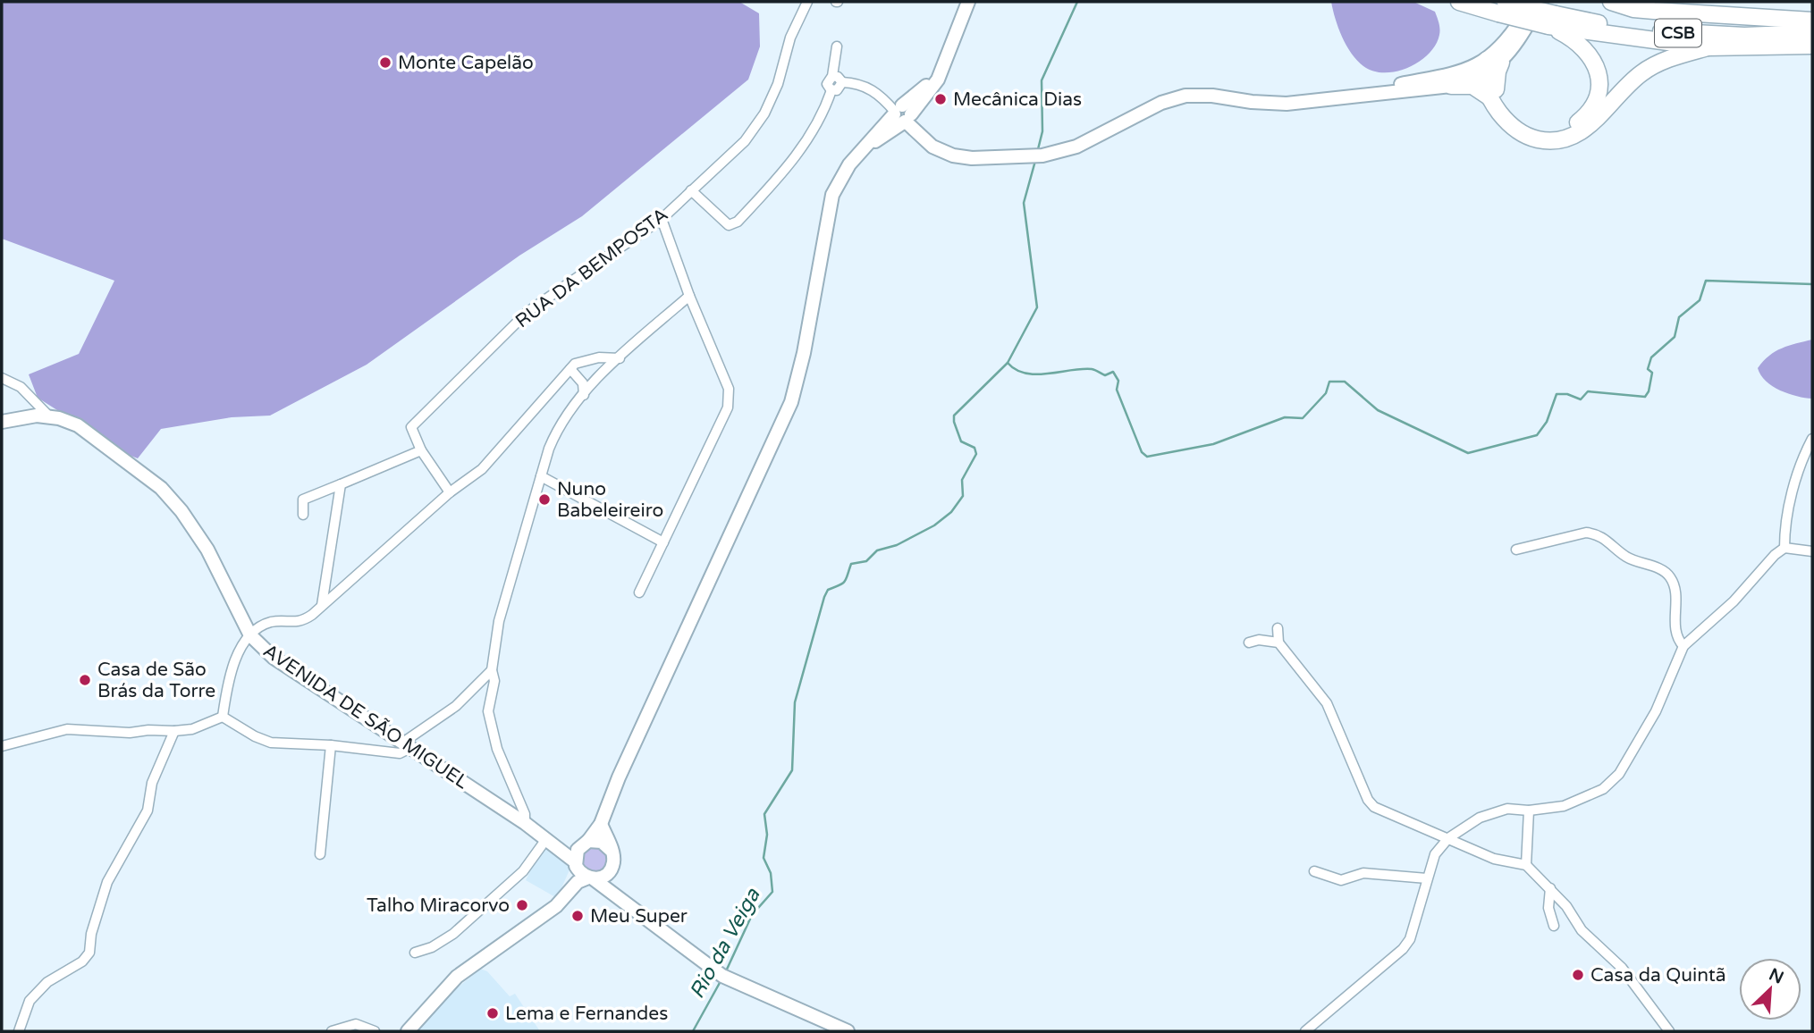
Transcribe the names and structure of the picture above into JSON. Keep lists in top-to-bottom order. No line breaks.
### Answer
{"streets":{"highway":["CSB"],"main road":["AVENIDA DE SÃO MIGUEL"],"street":["RUA DA BEMPOSTA"]},"water":["Rio da Veiga"],"places":["Monte Capelão","Mecânica Dias","Nuno Babeleireiro","Casa de São Brás da Torre","Talho Miracorvo","Meu Super","Casa da Quintã","Lema e Fernandes"],"north":"top right"}
